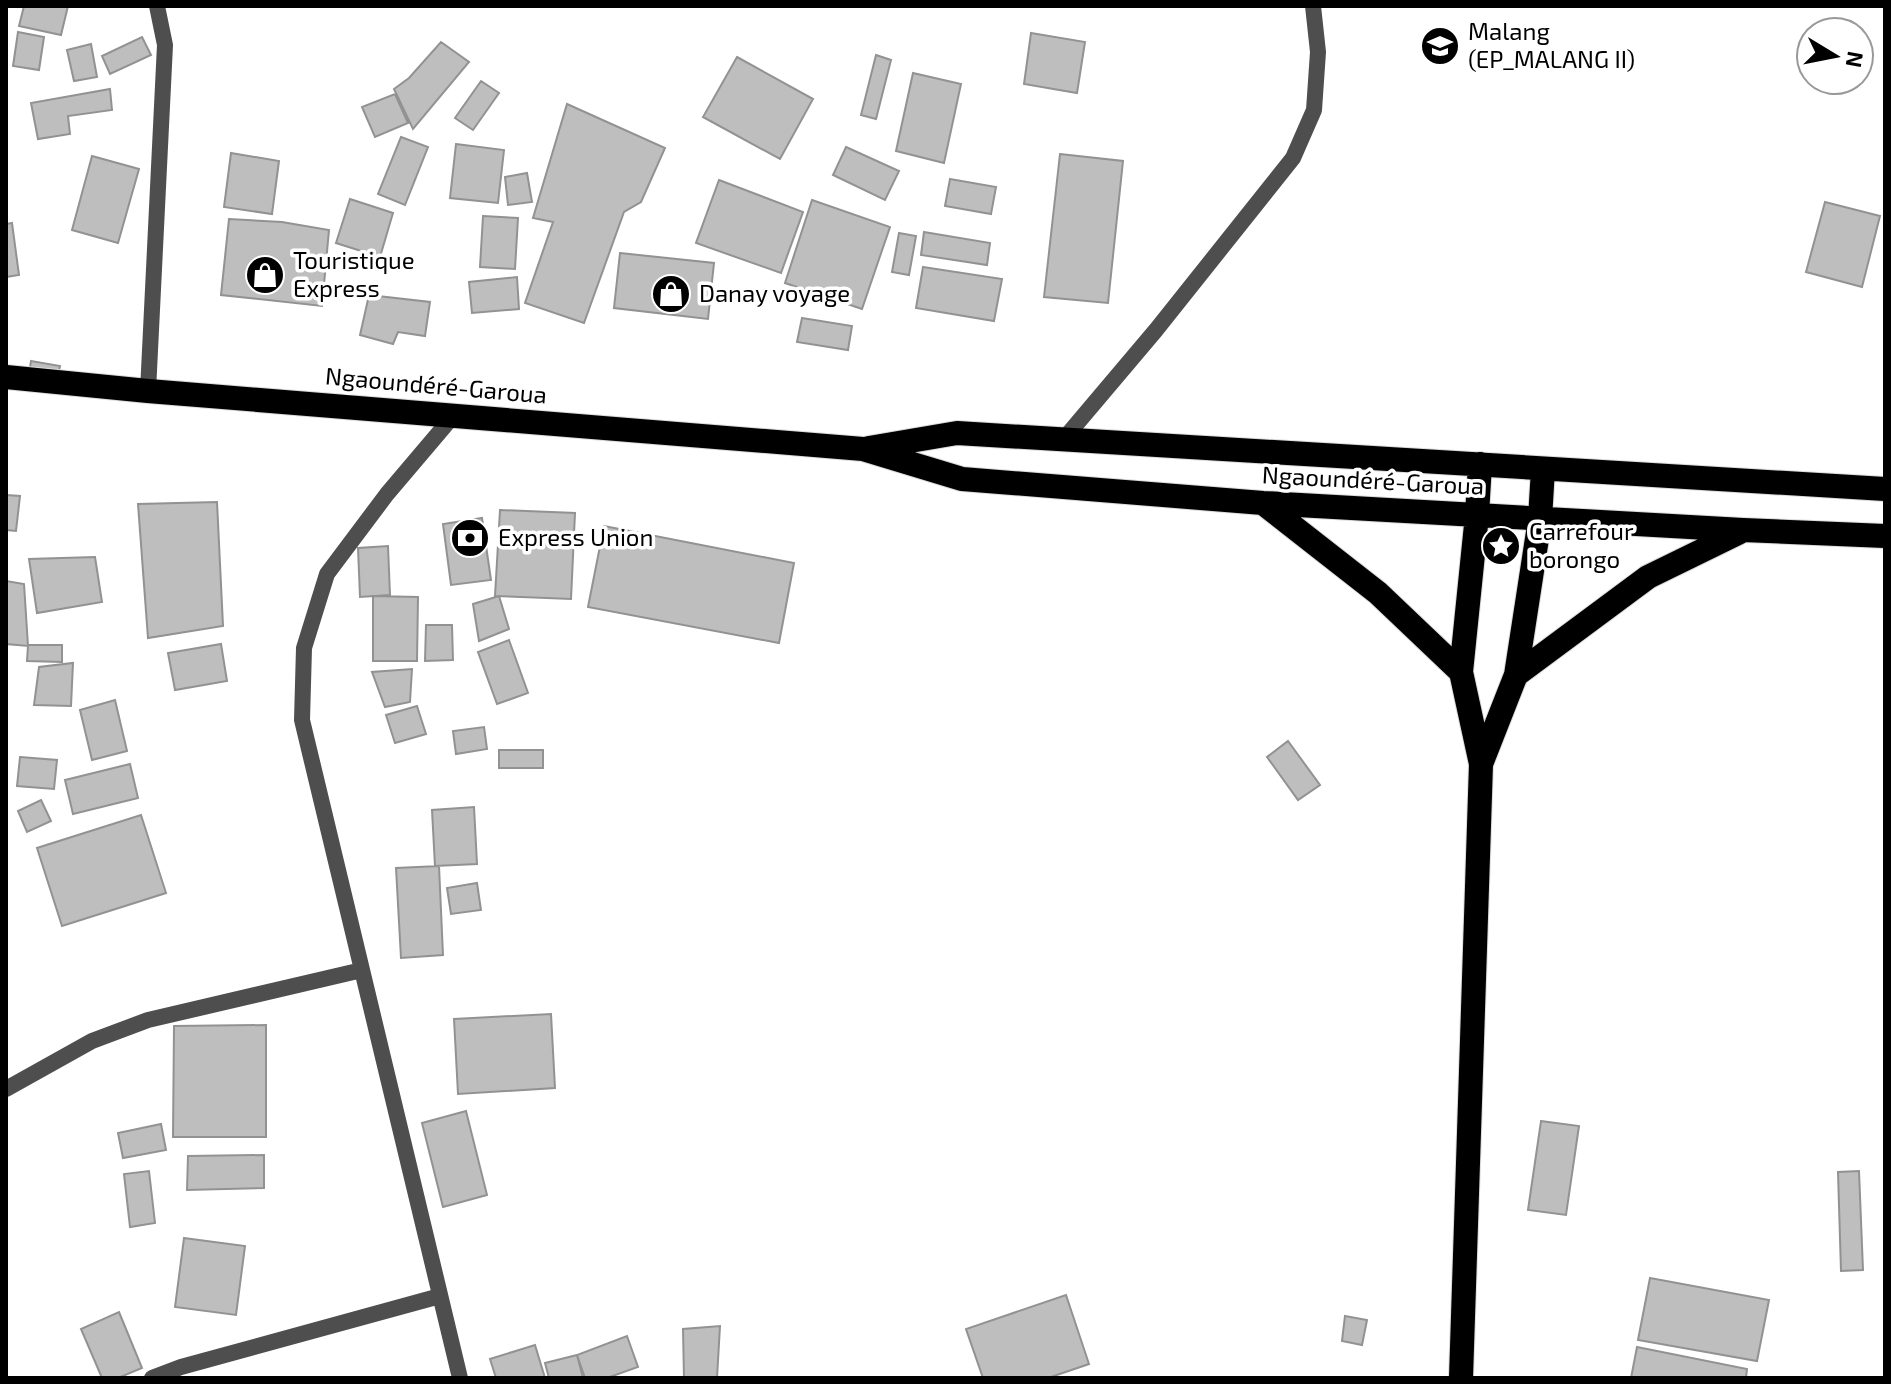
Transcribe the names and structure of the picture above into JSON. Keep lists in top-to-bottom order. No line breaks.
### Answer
{"streets":{"highway":["Ngaoundéré-Garoua"]},"places":{"school or university":["Malang (EP_MALANG II)"],"shop":["Touristique Express","Danay voyage"],"bank":["Express Union"],"place":["Carrefour borongo"]},"north":"right"}
